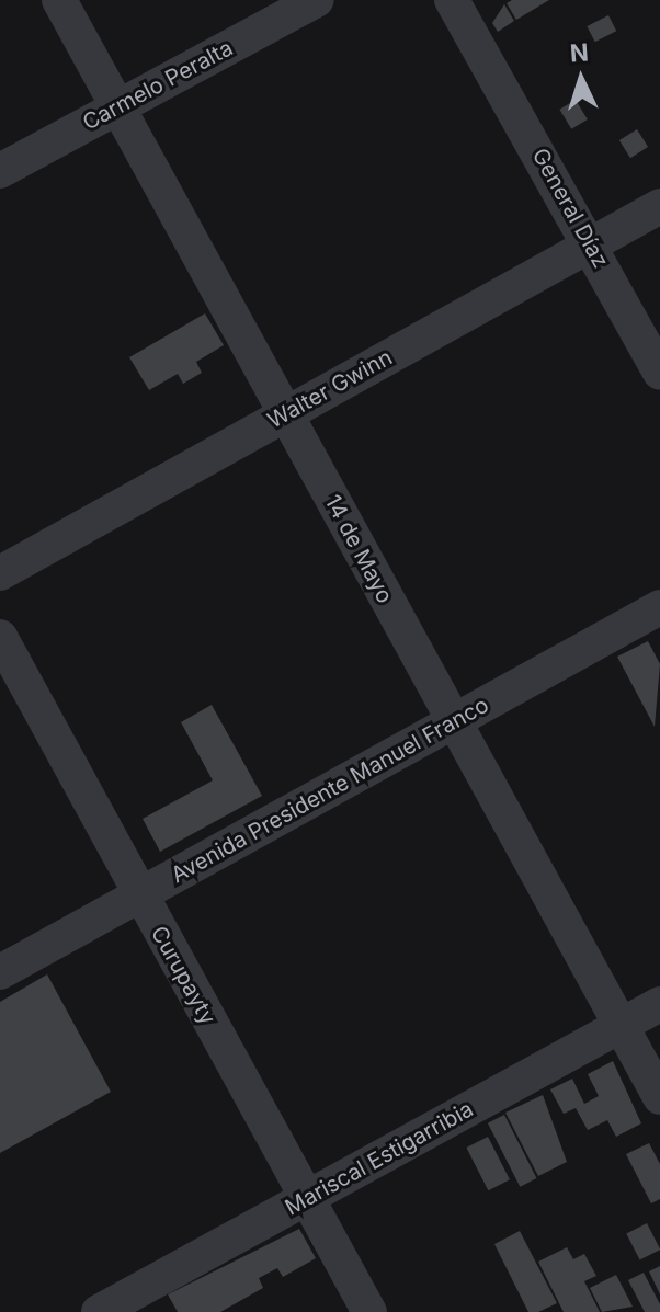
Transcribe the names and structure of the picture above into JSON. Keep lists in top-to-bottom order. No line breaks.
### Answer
{"streets":{"street":["Carmelo Peralta","General Díaz","Walter Gwinn","14 de Mayo","Avenida Presidente Manuel Franco","Curupayty","Mariscal Estigarribia"]},"crossings":[["Carmelo Peralta","14 de Mayo"],["General Díaz","Walter Gwinn"],["Walter Gwinn","14 de Mayo"],["14 de Mayo","Avenida Presidente Manuel Franco"],["14 de Mayo","Mariscal Estigarribia"],["Avenida Presidente Manuel Franco","Curupayty"],["Curupayty","Mariscal Estigarribia"]],"north":"top"}
